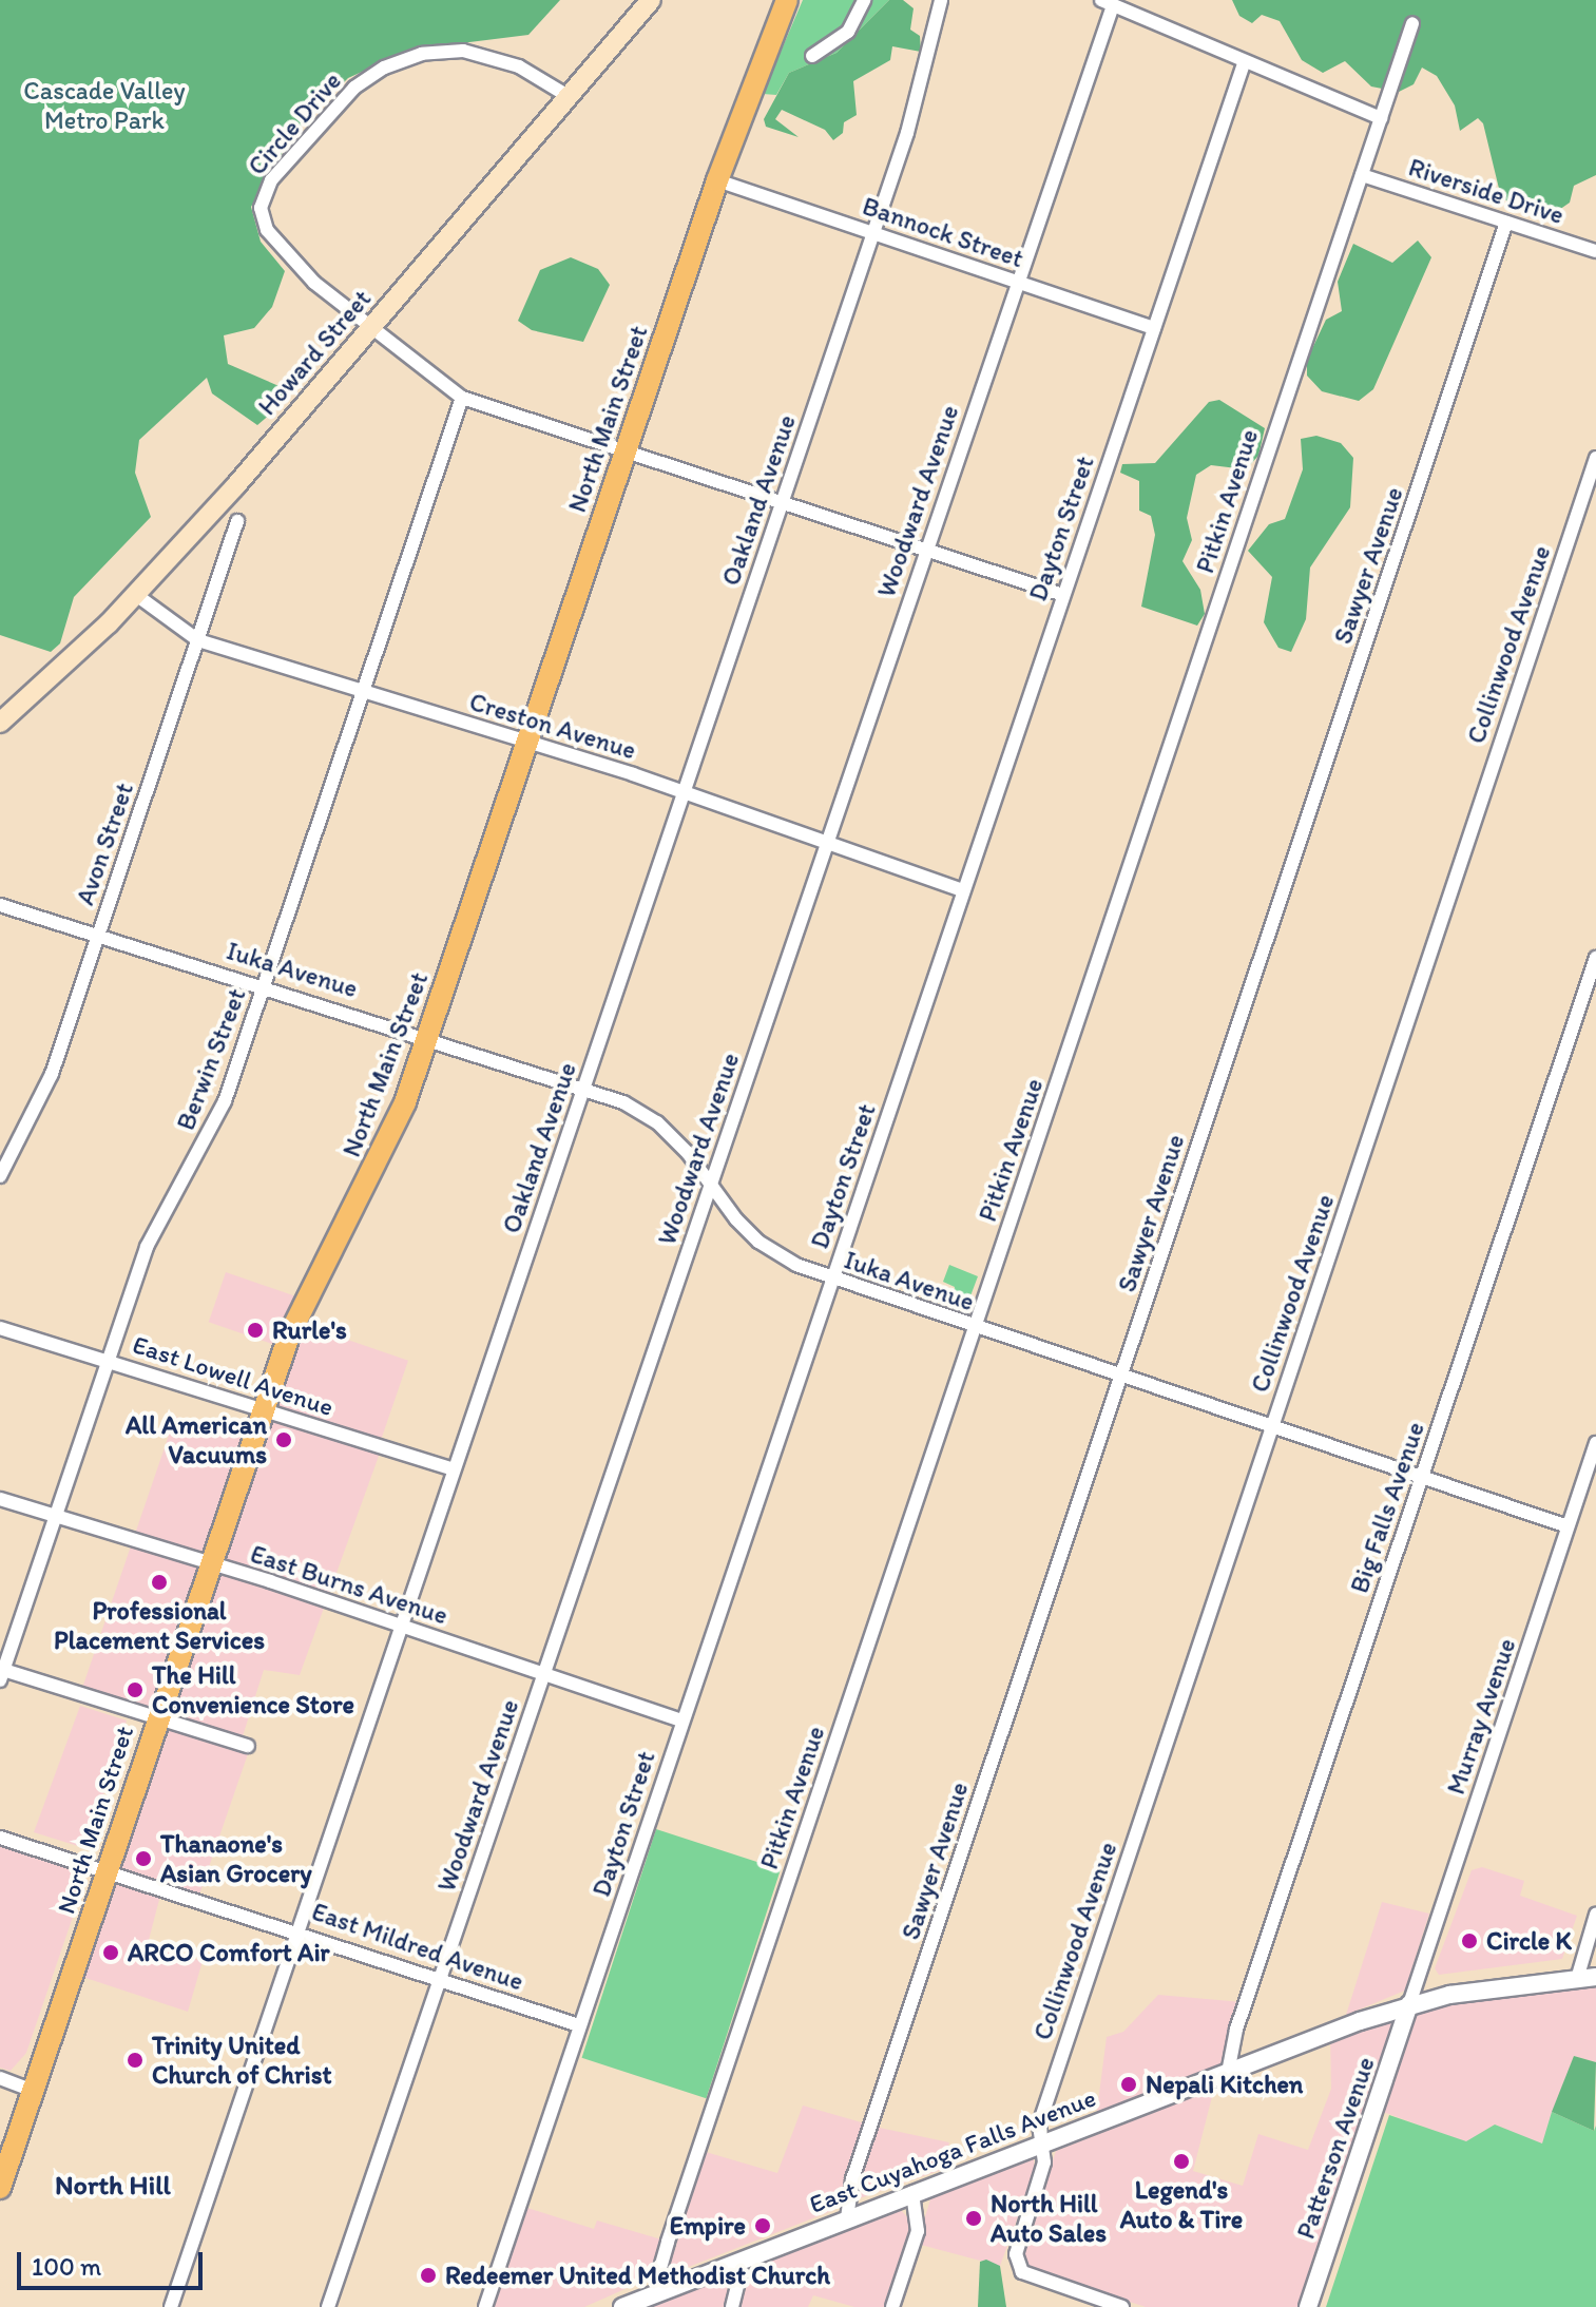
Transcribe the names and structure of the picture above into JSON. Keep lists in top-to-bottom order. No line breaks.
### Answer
{"streets":{"main road":["Howard Street","North Main Street"],"street":["Circle Drive","Riverside Drive","Bannock Street","Oakland Avenue","Woodward Avenue","Pitkin Avenue","Dayton Street","Sawyer Avenue","Collinwood Avenue","Creston Avenue","Avon Street","Iuka Avenue","Berwin Street","East Lowell Avenue","Big Falls Avenue","East Burns Avenue","Murray Avenue","East Mildred Avenue","Patterson Avenue","East Cuyahoga Falls Avenue"]},"crossings":[["Circle Drive","Howard Street"],["Circle Drive","North Main Street"],["Circle Drive","Oakland Avenue"],["Circle Drive","Woodward Avenue"],["Circle Drive","Dayton Street"],["Circle Drive","Berwin Street"],["Riverside Drive","Pitkin Avenue"],["Riverside Drive","Sawyer Avenue"],["Bannock Street","North Main Street"],["Bannock Street","Oakland Avenue"],["Bannock Street","Woodward Avenue"],["Bannock Street","Dayton Street"],["Howard Street","Creston Avenue"],["North Main Street","Creston Avenue"],["North Main Street","Iuka Avenue"],["North Main Street","East Lowell Avenue"],["North Main Street","East Burns Avenue"],["North Main Street","East Mildred Avenue"],["Oakland Avenue","Creston Avenue"],["Oakland Avenue","Iuka Avenue"],["Oakland Avenue","East Lowell Avenue"],["Oakland Avenue","East Burns Avenue"],["Oakland Avenue","East Mildred Avenue"],["Woodward Avenue","Creston Avenue"],["Woodward Avenue","Iuka Avenue"],["Woodward Avenue","East Burns Avenue"],["Woodward Avenue","East Mildred Avenue"],["Pitkin Avenue","Iuka Avenue"],["Pitkin Avenue","East Cuyahoga Falls Avenue"],["Dayton Street","Creston Avenue"],["Dayton Street","Iuka Avenue"],["Dayton Street","East Burns Avenue"],["Dayton Street","East Mildred Avenue"],["Sawyer Avenue","Iuka Avenue"],["Sawyer Avenue","East Cuyahoga Falls Avenue"],["Collinwood Avenue","Iuka Avenue"],["Collinwood Avenue","East Cuyahoga Falls Avenue"],["Creston Avenue","Avon Street"],["Creston Avenue","Berwin Street"],["Avon Street","Iuka Avenue"],["Iuka Avenue","Berwin Street"],["Iuka Avenue","Big Falls Avenue"],["Iuka Avenue","Murray Avenue"],["Berwin Street","East Lowell Avenue"],["Berwin Street","East Burns Avenue"],["Big Falls Avenue","East Cuyahoga Falls Avenue"],["Murray Avenue","Patterson Avenue"],["Murray Avenue","East Cuyahoga Falls Avenue"],["Patterson Avenue","East Cuyahoga Falls Avenue"]],"districts":["North Hill"],"parks":["Cascade Valley Metro Park"],"places":["Rurle's","All American Vacuums","Professional Placement Services","The Hill Convenience Store","Thanaone's Asian Grocery","Circle K","ARCO Comfort Air","Trinity United Church of Christ","Nepali Kitchen","Legend's Auto & Tire","North Hill Auto Sales","Empire","Redeemer United Methodist Church"],"scale_bar":"100 m"}
